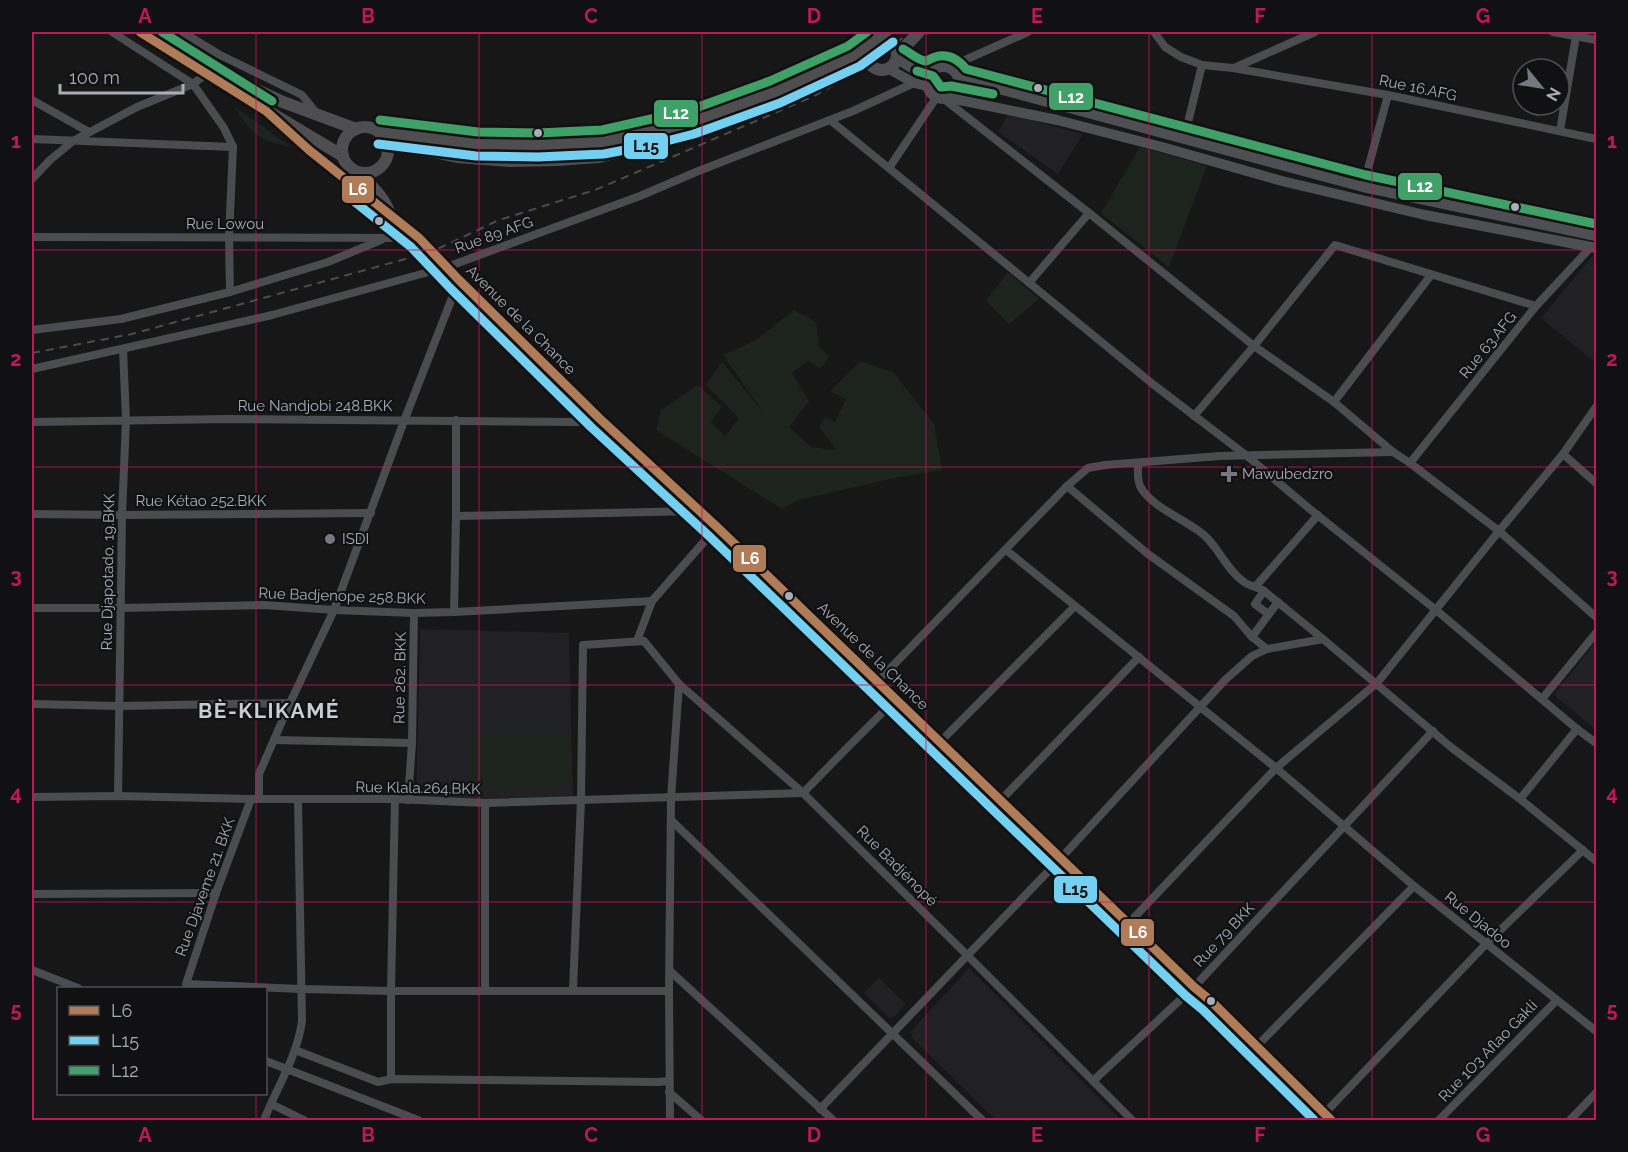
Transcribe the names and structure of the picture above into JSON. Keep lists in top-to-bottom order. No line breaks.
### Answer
{"streets":{"main road":["Avenue de la Chance"],"street":["Rue 16.AFG","Rue Lowou","Rue 89 AFG","Rue 63.AFG","Rue Nandjobi 248.BKK","Rue Kétao 252.BKK","Rue Djapotado. 19.BKK","Rue Badjenope 258.BKK","Rue 262. BKK","Rue Klala.264.BKK","Rue Badjénopé","Rue Djaveme 21. BKK","Rue Djadoo","Rue 79 BKK","Rue 1O3 Aflao Gakli"]},"crossings":[["Rue Lowou","Avenue de la Chance"],["Rue 89 AFG","Avenue de la Chance"],["Rue 89 AFG","Rue Djapotado. 19.BKK"],["Avenue de la Chance","Rue Nandjobi 248.BKK"],["Avenue de la Chance","Rue Djaveme 21. BKK"],["Avenue de la Chance","Rue 79 BKK"],["Rue Nandjobi 248.BKK","Rue Djapotado. 19.BKK"],["Rue Nandjobi 248.BKK","Rue Djaveme 21. BKK"],["Rue Kétao 252.BKK","Rue Djapotado. 19.BKK"],["Rue Kétao 252.BKK","Rue Djaveme 21. BKK"],["Rue Djapotado. 19.BKK","Rue Badjenope 258.BKK"],["Rue Djapotado. 19.BKK","Rue Klala.264.BKK"],["Rue Badjenope 258.BKK","Rue 262. BKK"],["Rue Badjenope 258.BKK","Rue Djaveme 21. BKK"],["Rue 262. BKK","Rue Klala.264.BKK"],["Rue 262. BKK","Rue Djaveme 21. BKK"],["Rue Klala.264.BKK","Rue Badjénopé"],["Rue Klala.264.BKK","Rue Djaveme 21. BKK"],["Rue Badjénopé","Rue 79 BKK"],["Rue Djadoo","Rue 79 BKK"],["Rue Djadoo","Rue 1O3 Aflao Gakli"]],"districts":["BÈ-KLIKAMÉ"],"places":{"health":["Mawubedzro"],"other":["ISDI"]},"lines":["transit line L6","transit line L12","transit line L15"],"legend":["L6","L15","L12"],"scale_bar":"100 m","north":"bottom right","grid":{"columns":["A","B","C","D","E","F","G"],"rows":["1","2","3","4","5"]}}
